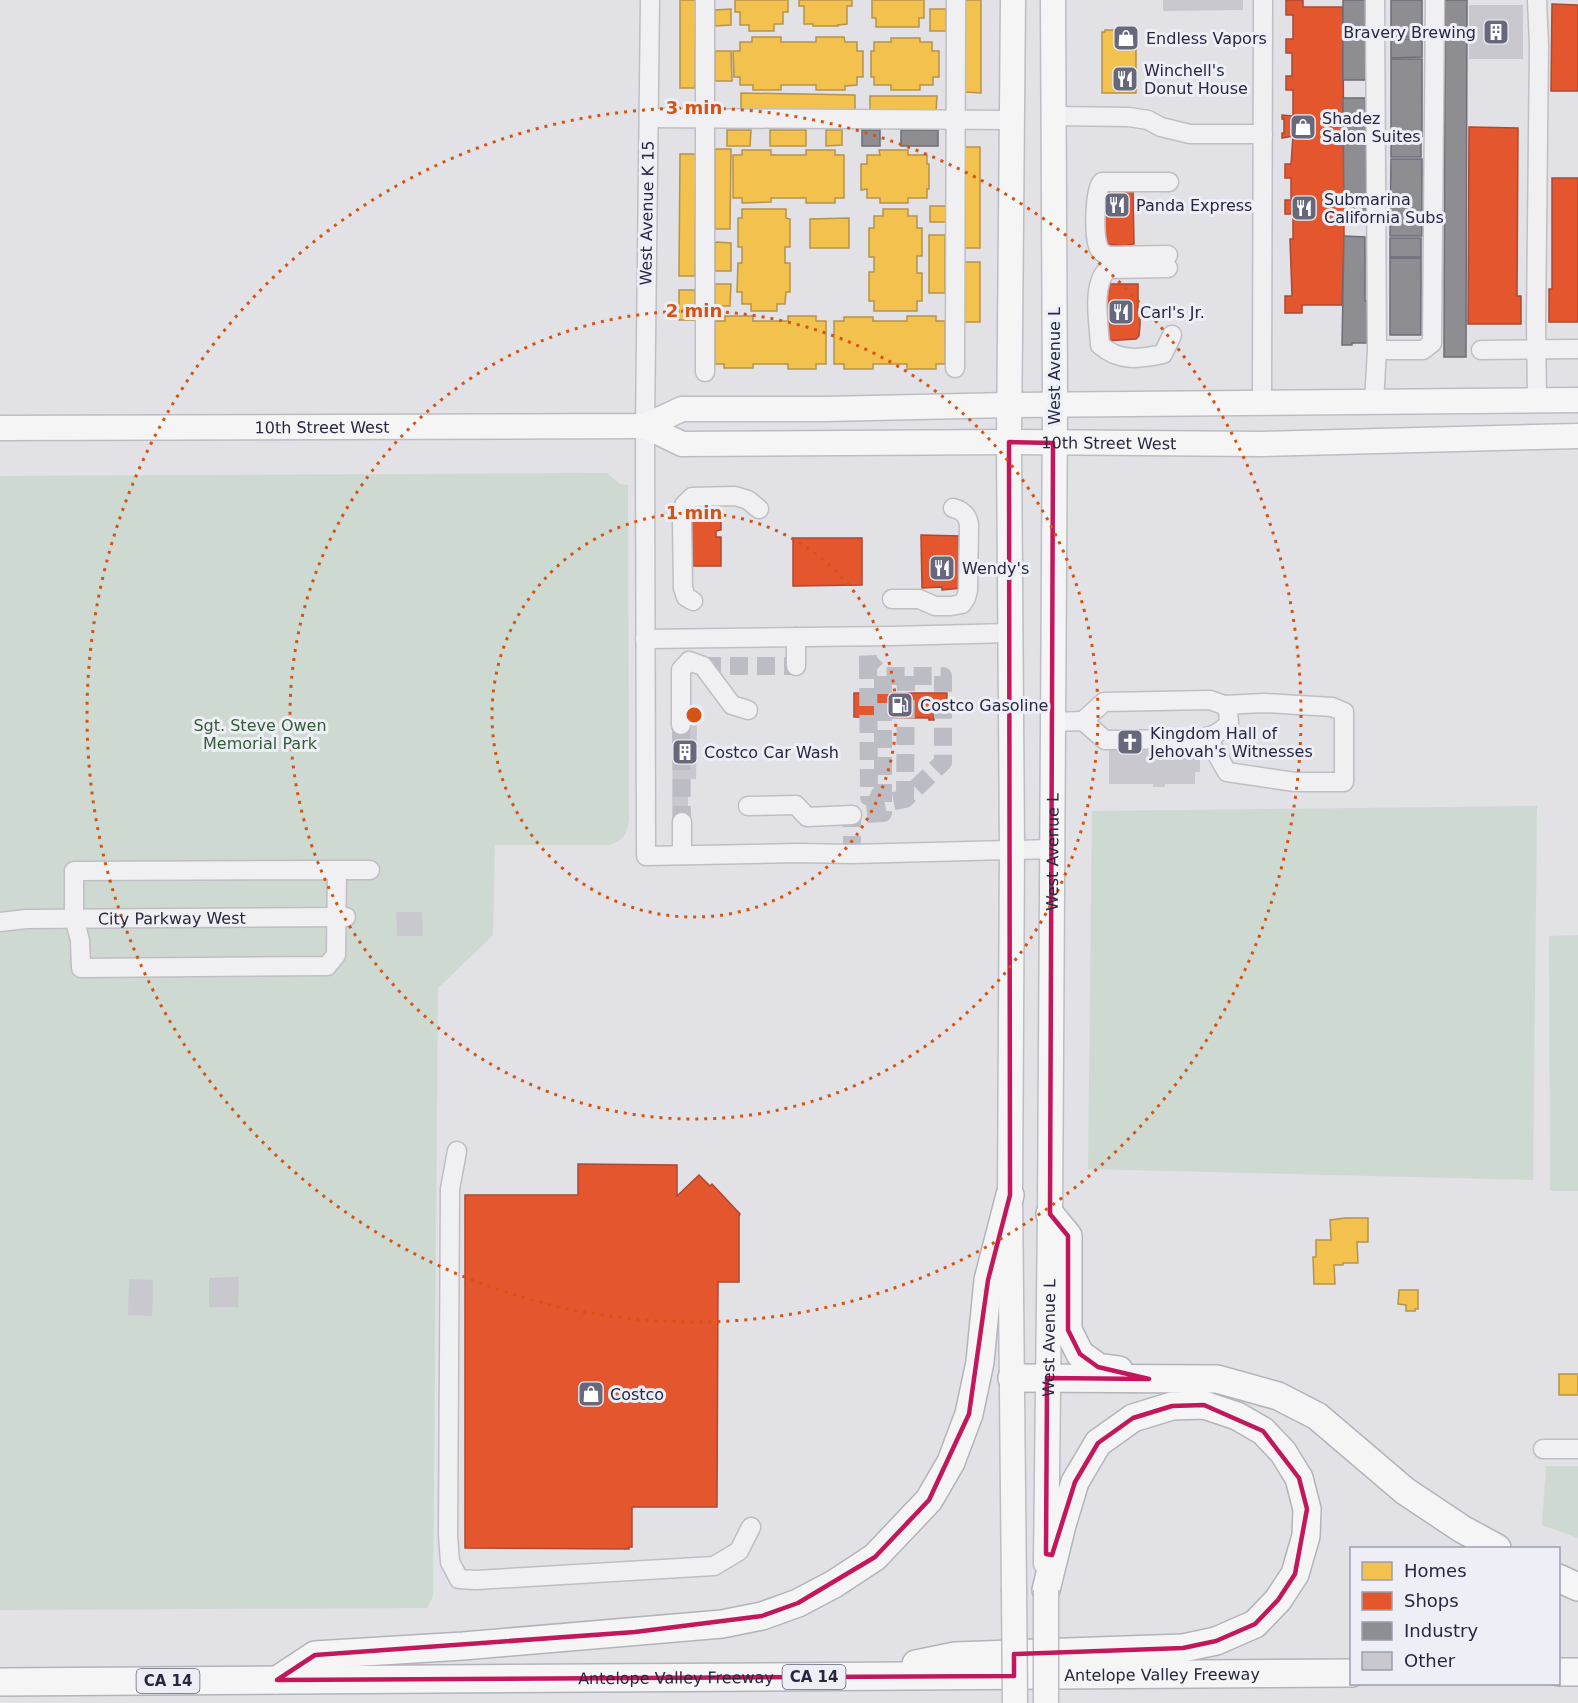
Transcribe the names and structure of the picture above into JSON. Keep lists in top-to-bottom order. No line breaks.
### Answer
{"streets":{"highway":["Antelope Valley Freeway","CA 14"],"main road":["West Avenue L","10th Street West"],"street":["West Avenue K 15","City Parkway West"]},"crossings":[["West Avenue K 15","10th Street West"],["West Avenue L","10th Street West"]],"parks":["Sgt. Steve Owen Memorial Park"],"places":{"building":["Bravery Brewing","Costco Car Wash"],"shop":["Endless Vapors","Shadez Salon Suites","Costco"],"restaurant":["Winchell's Donut House","Panda Express","Submarina California Subs","Carl's Jr.","Wendy's"],"fuel station":["Costco Gasoline"],"church":["Kingdom Hall of Jehovah's Witnesses"]},"legend":["Homes","Shops","Industry","Other"],"rings":["3 min","2 min","1 min"]}
